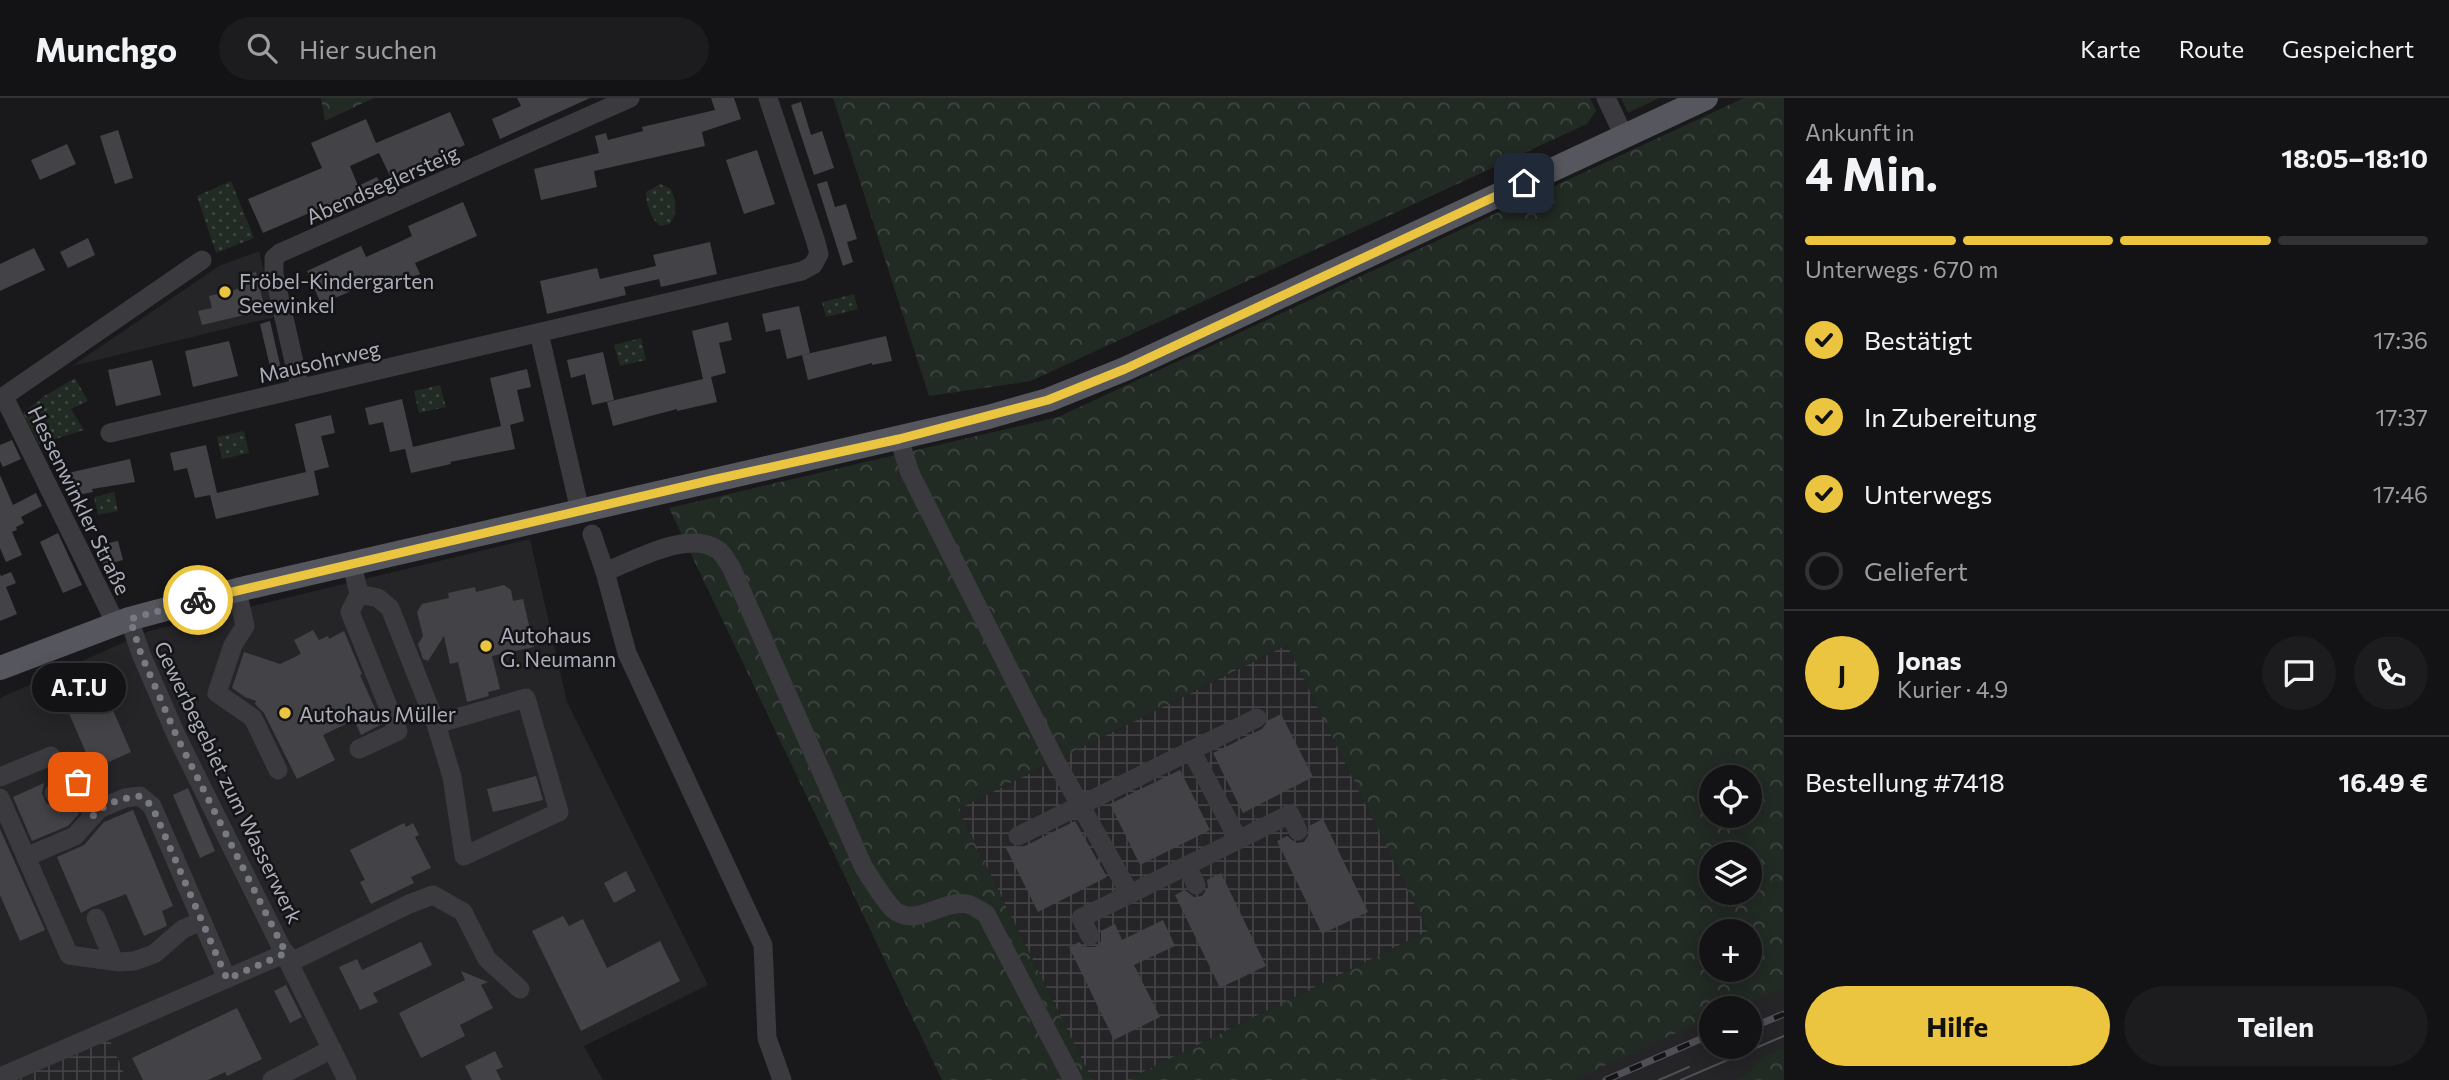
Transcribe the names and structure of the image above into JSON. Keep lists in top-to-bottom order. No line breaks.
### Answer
{"streets":{"street":["Abendseglersteig","Mausohrweg","Hessenwinkler Straße","Gewerbegebiet zum Wasserwerk"]},"crossings":[["Abendseglersteig","Mausohrweg"],["Hessenwinkler Straße","Gewerbegebiet zum Wasserwerk"]],"places":["Fröbel-Kindergarten Seewinkel","Autohaus G. Neumann","Autohaus Müller","A.T.U"],"page":{"header":"Munchgo","search":"Hier suchen","nav":["Karte","Route","Gespeichert"],"heading":["4 Min.","Ankunft in","18:05–18:10"],"panel":["Jonas","Kurier · 4.9","Bestellung #7418","16.49 €"],"bar":"Unterwegs · 670 m","list":[["Bestätigt","17:36"],["In Zubereitung","17:37"],["Unterwegs","17:46"],"Geliefert"],"round":"J","bubble":"A.T.U","map_buttons":["+","−"],"buttons":["Hilfe","Teilen"]}}
